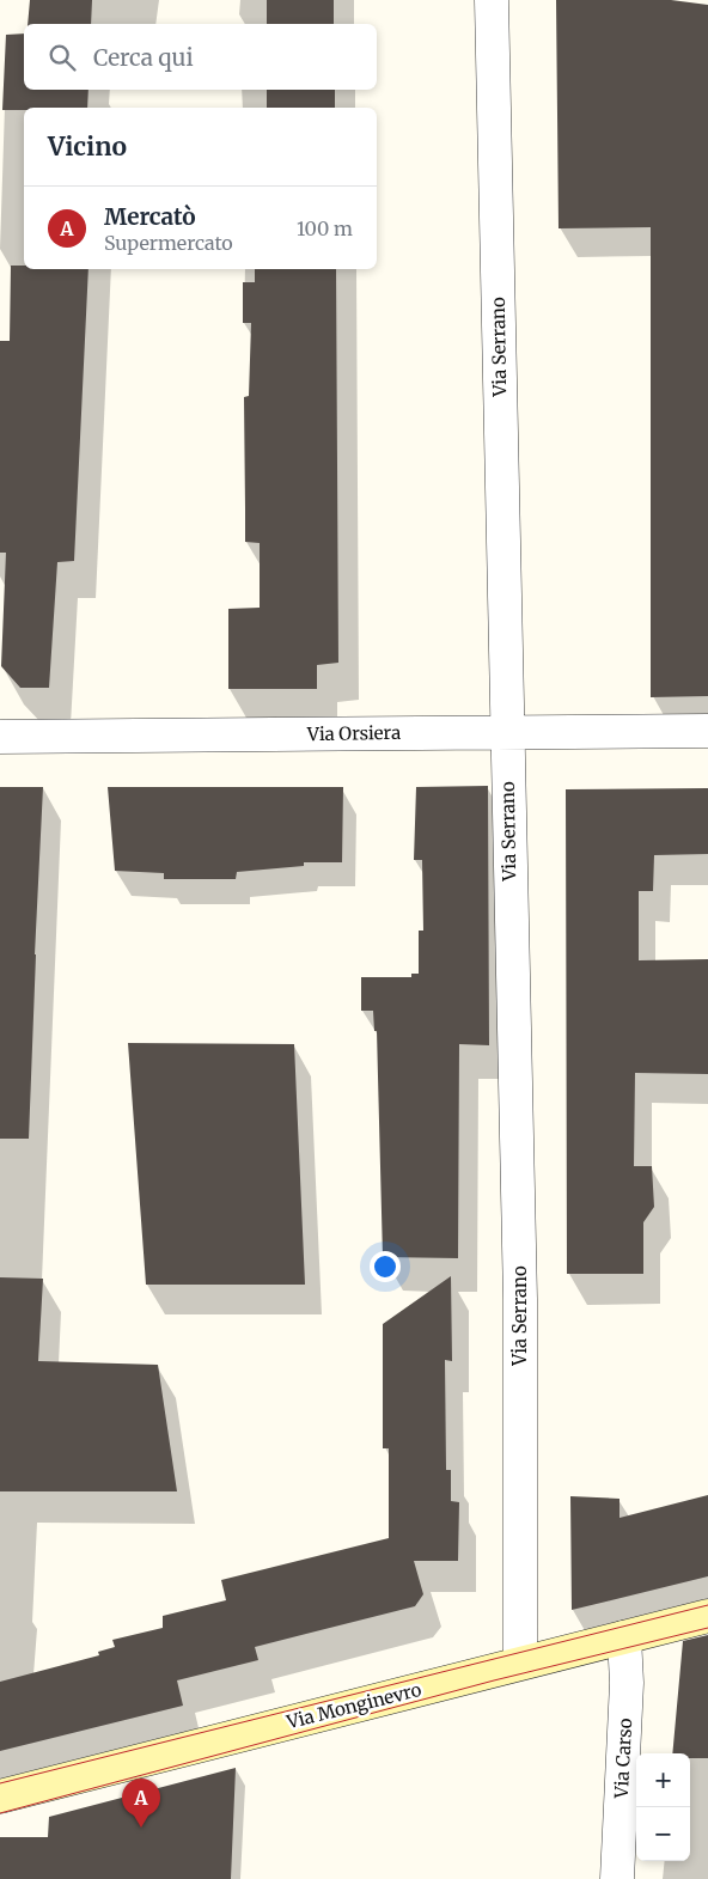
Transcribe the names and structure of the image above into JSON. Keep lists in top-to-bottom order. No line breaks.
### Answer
{"streets":{"street":["Via Serrano","Via Orsiera","Via Monginevro","Via Carso"]},"crossings":[["Via Serrano","Via Orsiera"],["Via Serrano","Via Monginevro"],["Via Monginevro","Via Carso"]],"page":{"search":"Cerca qui","heading":"Vicino","list":[{"mark":"A","name":"Mercatò","note":"Supermercato","value":"100 m"}],"map_buttons":["+","−"],"pins":"A"}}
